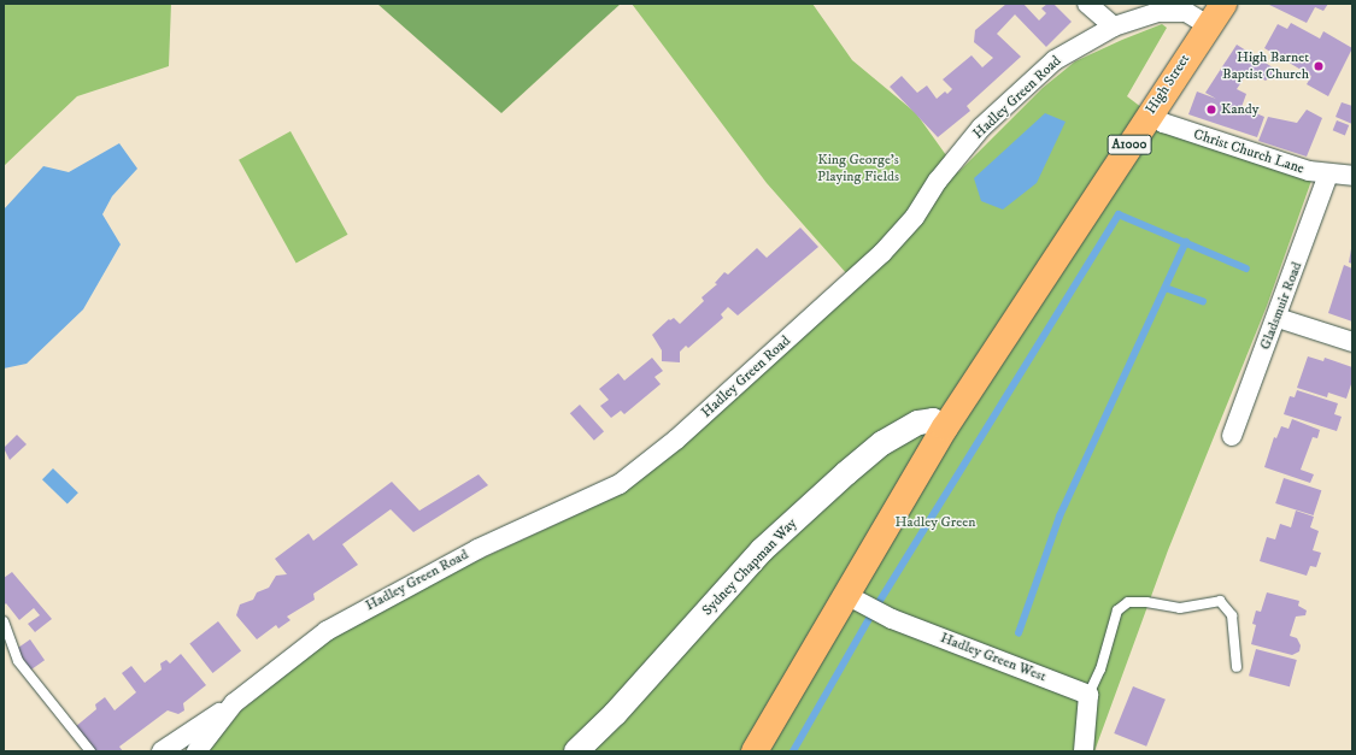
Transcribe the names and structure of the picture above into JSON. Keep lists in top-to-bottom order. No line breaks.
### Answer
{"streets":{"main road":["High Street","A1000"],"street":["Hadley Green Road","Christ Church Lane","Gladsmuir Road","Sydney Chapman Way","Hadley Green West"]},"crossings":[["High Street","Hadley Green Road"],["High Street","A1000"],["High Street","Christ Church Lane"],["High Street","Sydney Chapman Way"],["A1000","Sydney Chapman Way"],["A1000","Hadley Green West"],["Christ Church Lane","Gladsmuir Road"]],"parks":["King George's Playing Fields","Hadley Green"],"places":["High Barnet Baptist Church","Kandy"]}
